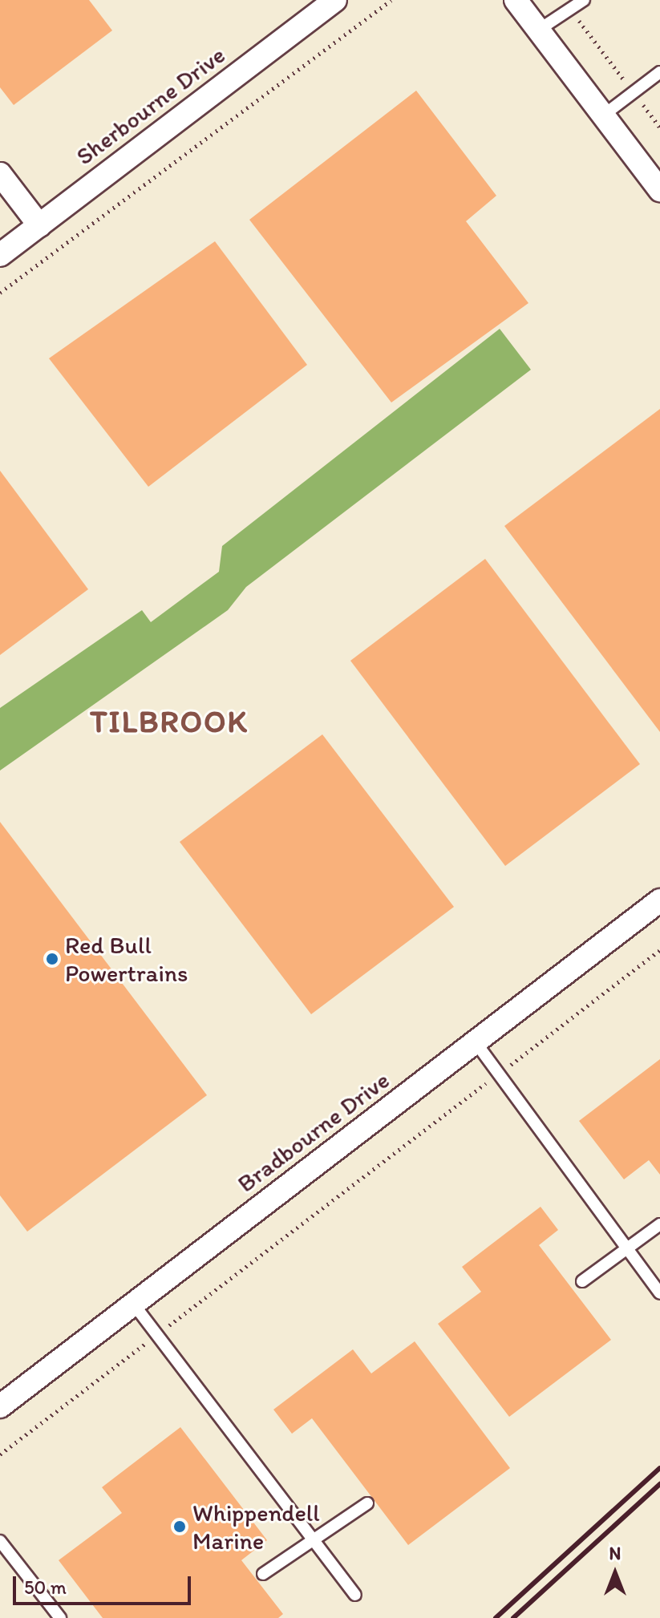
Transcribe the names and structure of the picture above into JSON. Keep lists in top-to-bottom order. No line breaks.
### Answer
{"streets":{"street":["Sherbourne Drive","Bradbourne Drive"]},"districts":["TILBROOK"],"places":["Red Bull Powertrains","Whippendell Marine"],"scale_bar":"50 m","north":"top"}
